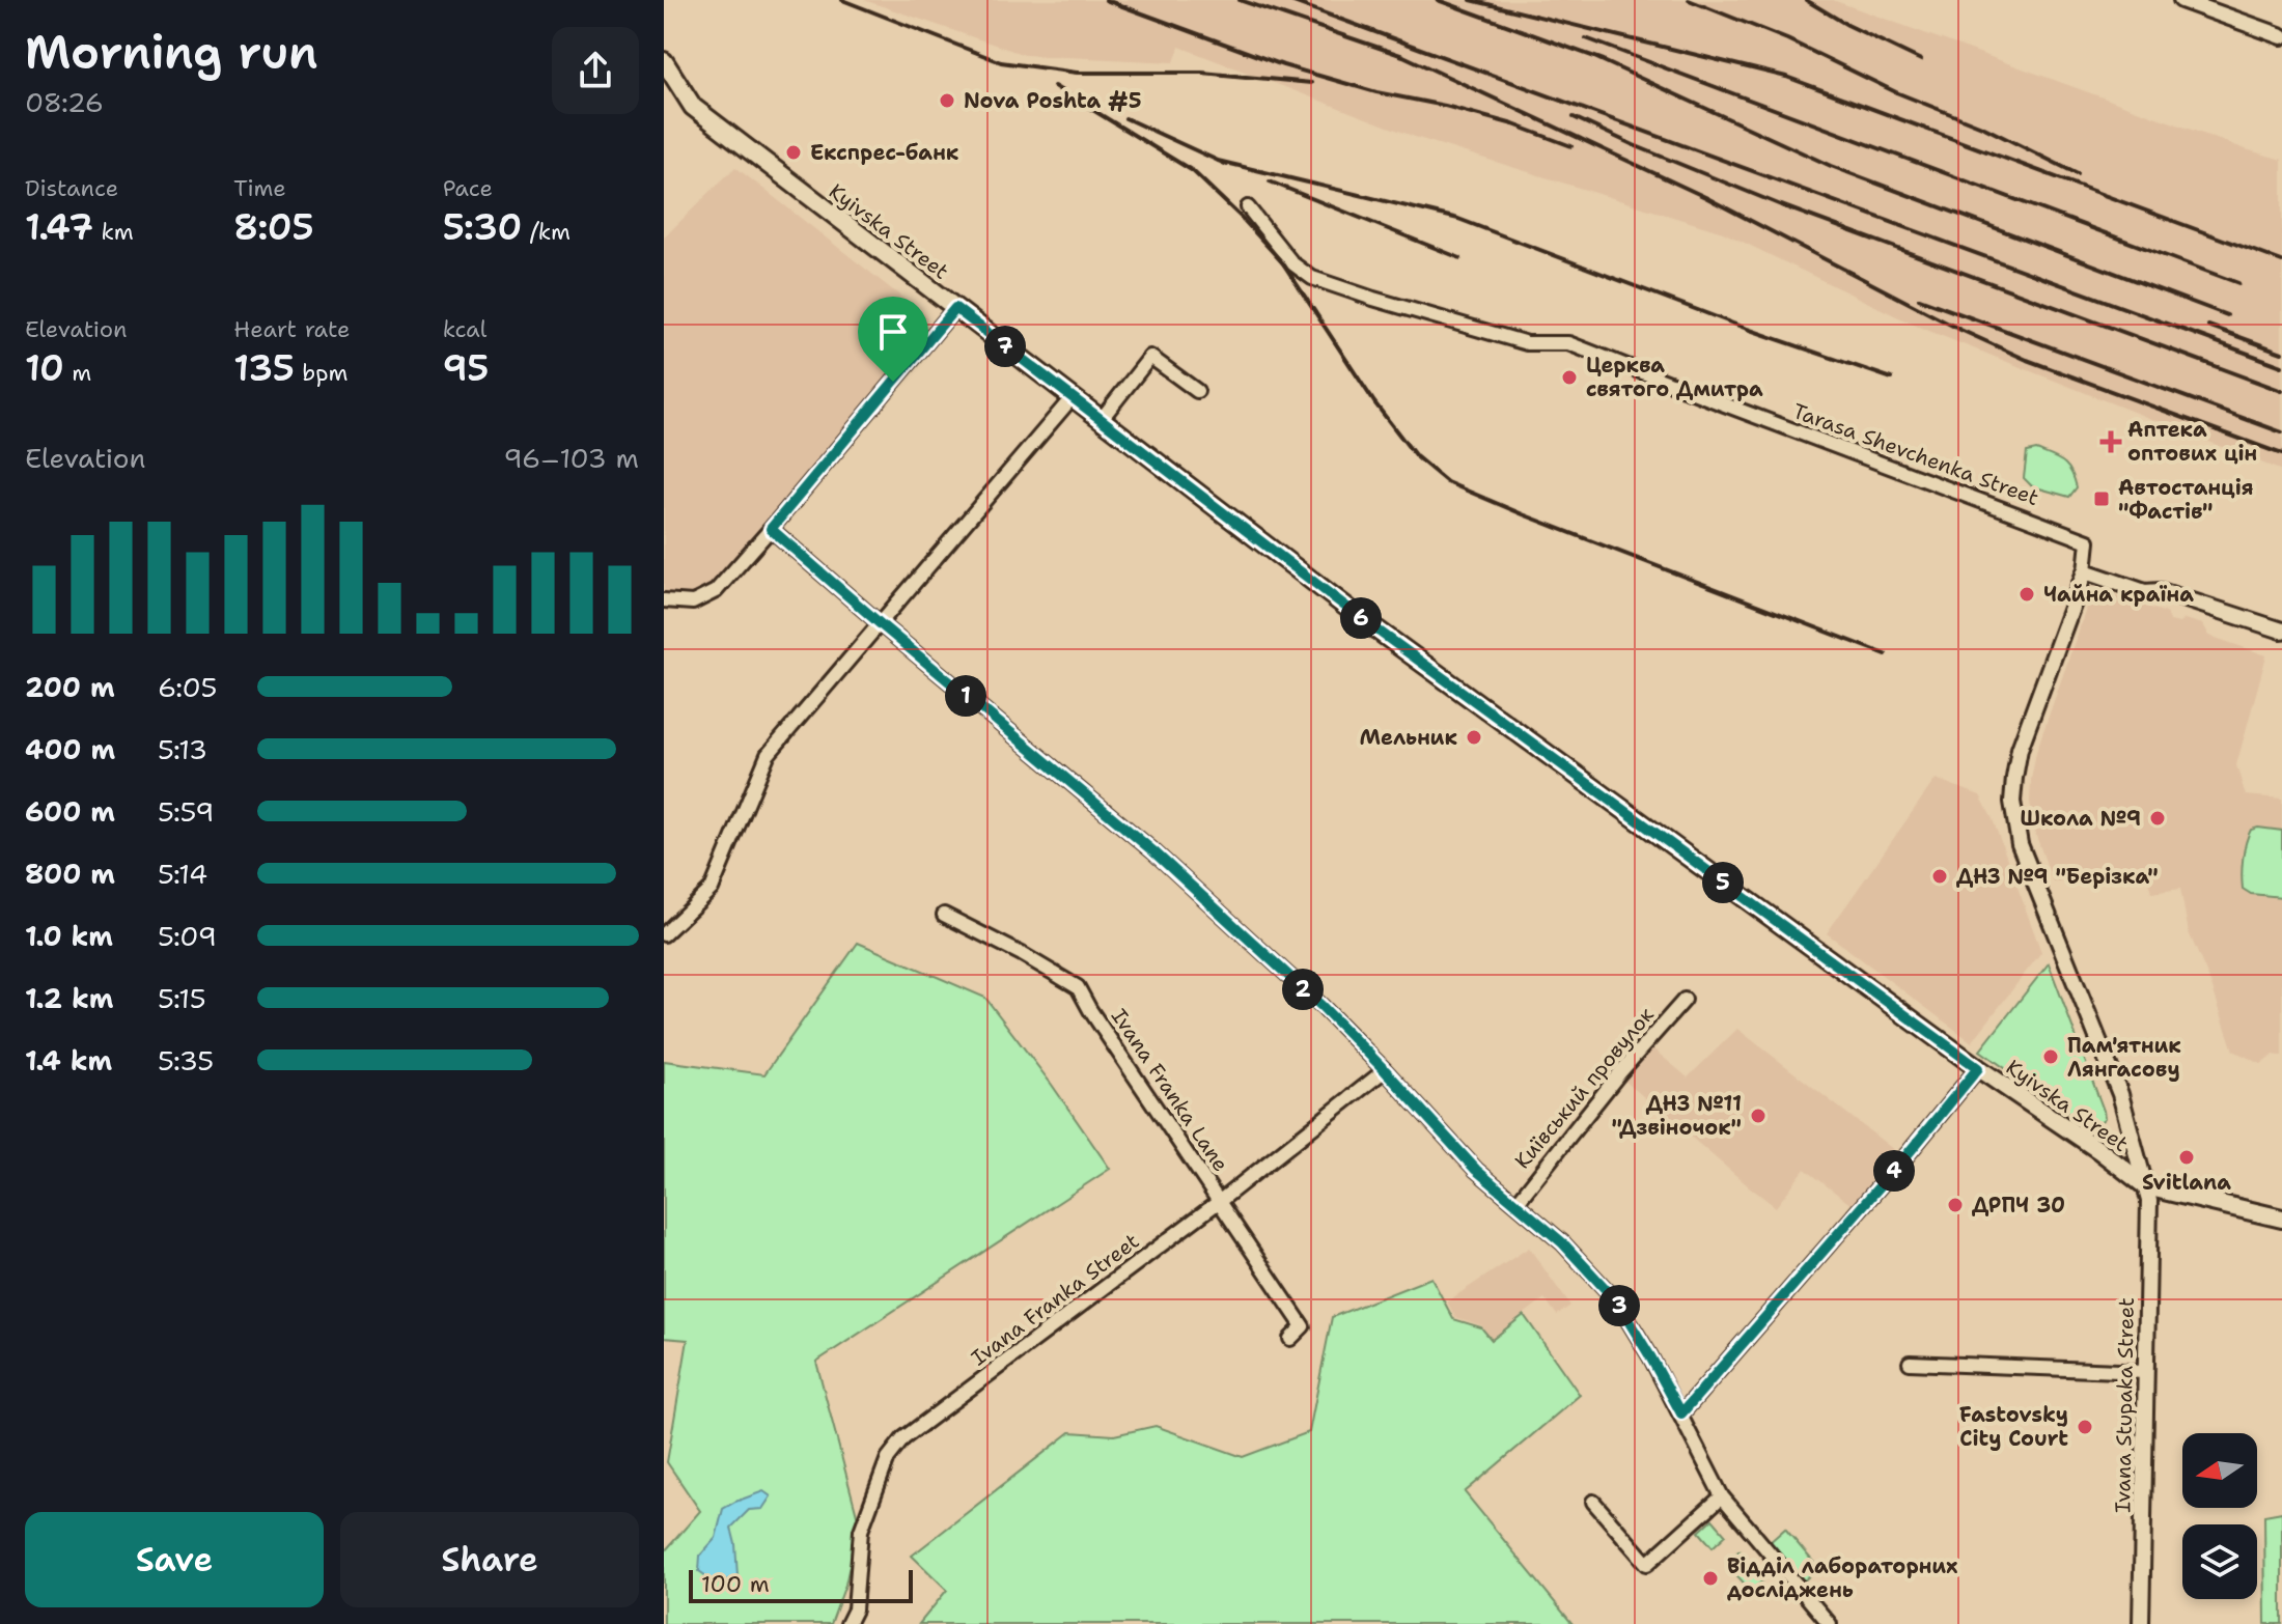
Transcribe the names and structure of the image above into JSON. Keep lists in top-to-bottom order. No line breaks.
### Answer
{"streets":{"main road":["Kyivska Street"],"street":["Tarasa Shevchenka Street","Київський провулок","Ivana Franka Lane","Ivana Franka Street","Ivana Stupaka Street"]},"crossings":[["Kyivska Street","Ivana Stupaka Street"],["Tarasa Shevchenka Street","Ivana Stupaka Street"],["Ivana Franka Lane","Ivana Franka Street"]],"places":{"other":["Nova Poshta #5","Експрес-банк","Церква святого Дмитра","Чайна країна","Мельник","Школа №9","ДНЗ №9 \"Берізка\"","Пам'ятник Лянгасову","ДНЗ №11 \"Дзвіночок\"","Svitlana","ДРПЧ 30","Fastovsky City Court","Відділ лабораторних досліджень"],"health":["Аптека оптових цін"],"transit":["Автостанція \"Фастів\""]},"scale_bar":"100 m","north":"left","page":{"heading":["Morning run","08:26"],"stats":[["Distance","1.47 km"],["Time","8:05"],["Pace","5:30 /km"],["Elevation","10 m"],["Heart rate","135 bpm"],["kcal","95"]],"pins":["7","6","1","5","2","4","3"],"chart":["Elevation","96–103 m"],"list":[{"name":"200 m","note":"6:05"},{"name":"400 m","note":"5:13"},{"name":"600 m","note":"5:59"},{"name":"800 m","note":"5:14"},{"name":"1.0 km","note":"5:09"},{"name":"1.2 km","note":"5:15"},{"name":"1.4 km","note":"5:35"}],"buttons":["Save","Share"],"scale":"100 m"}}
